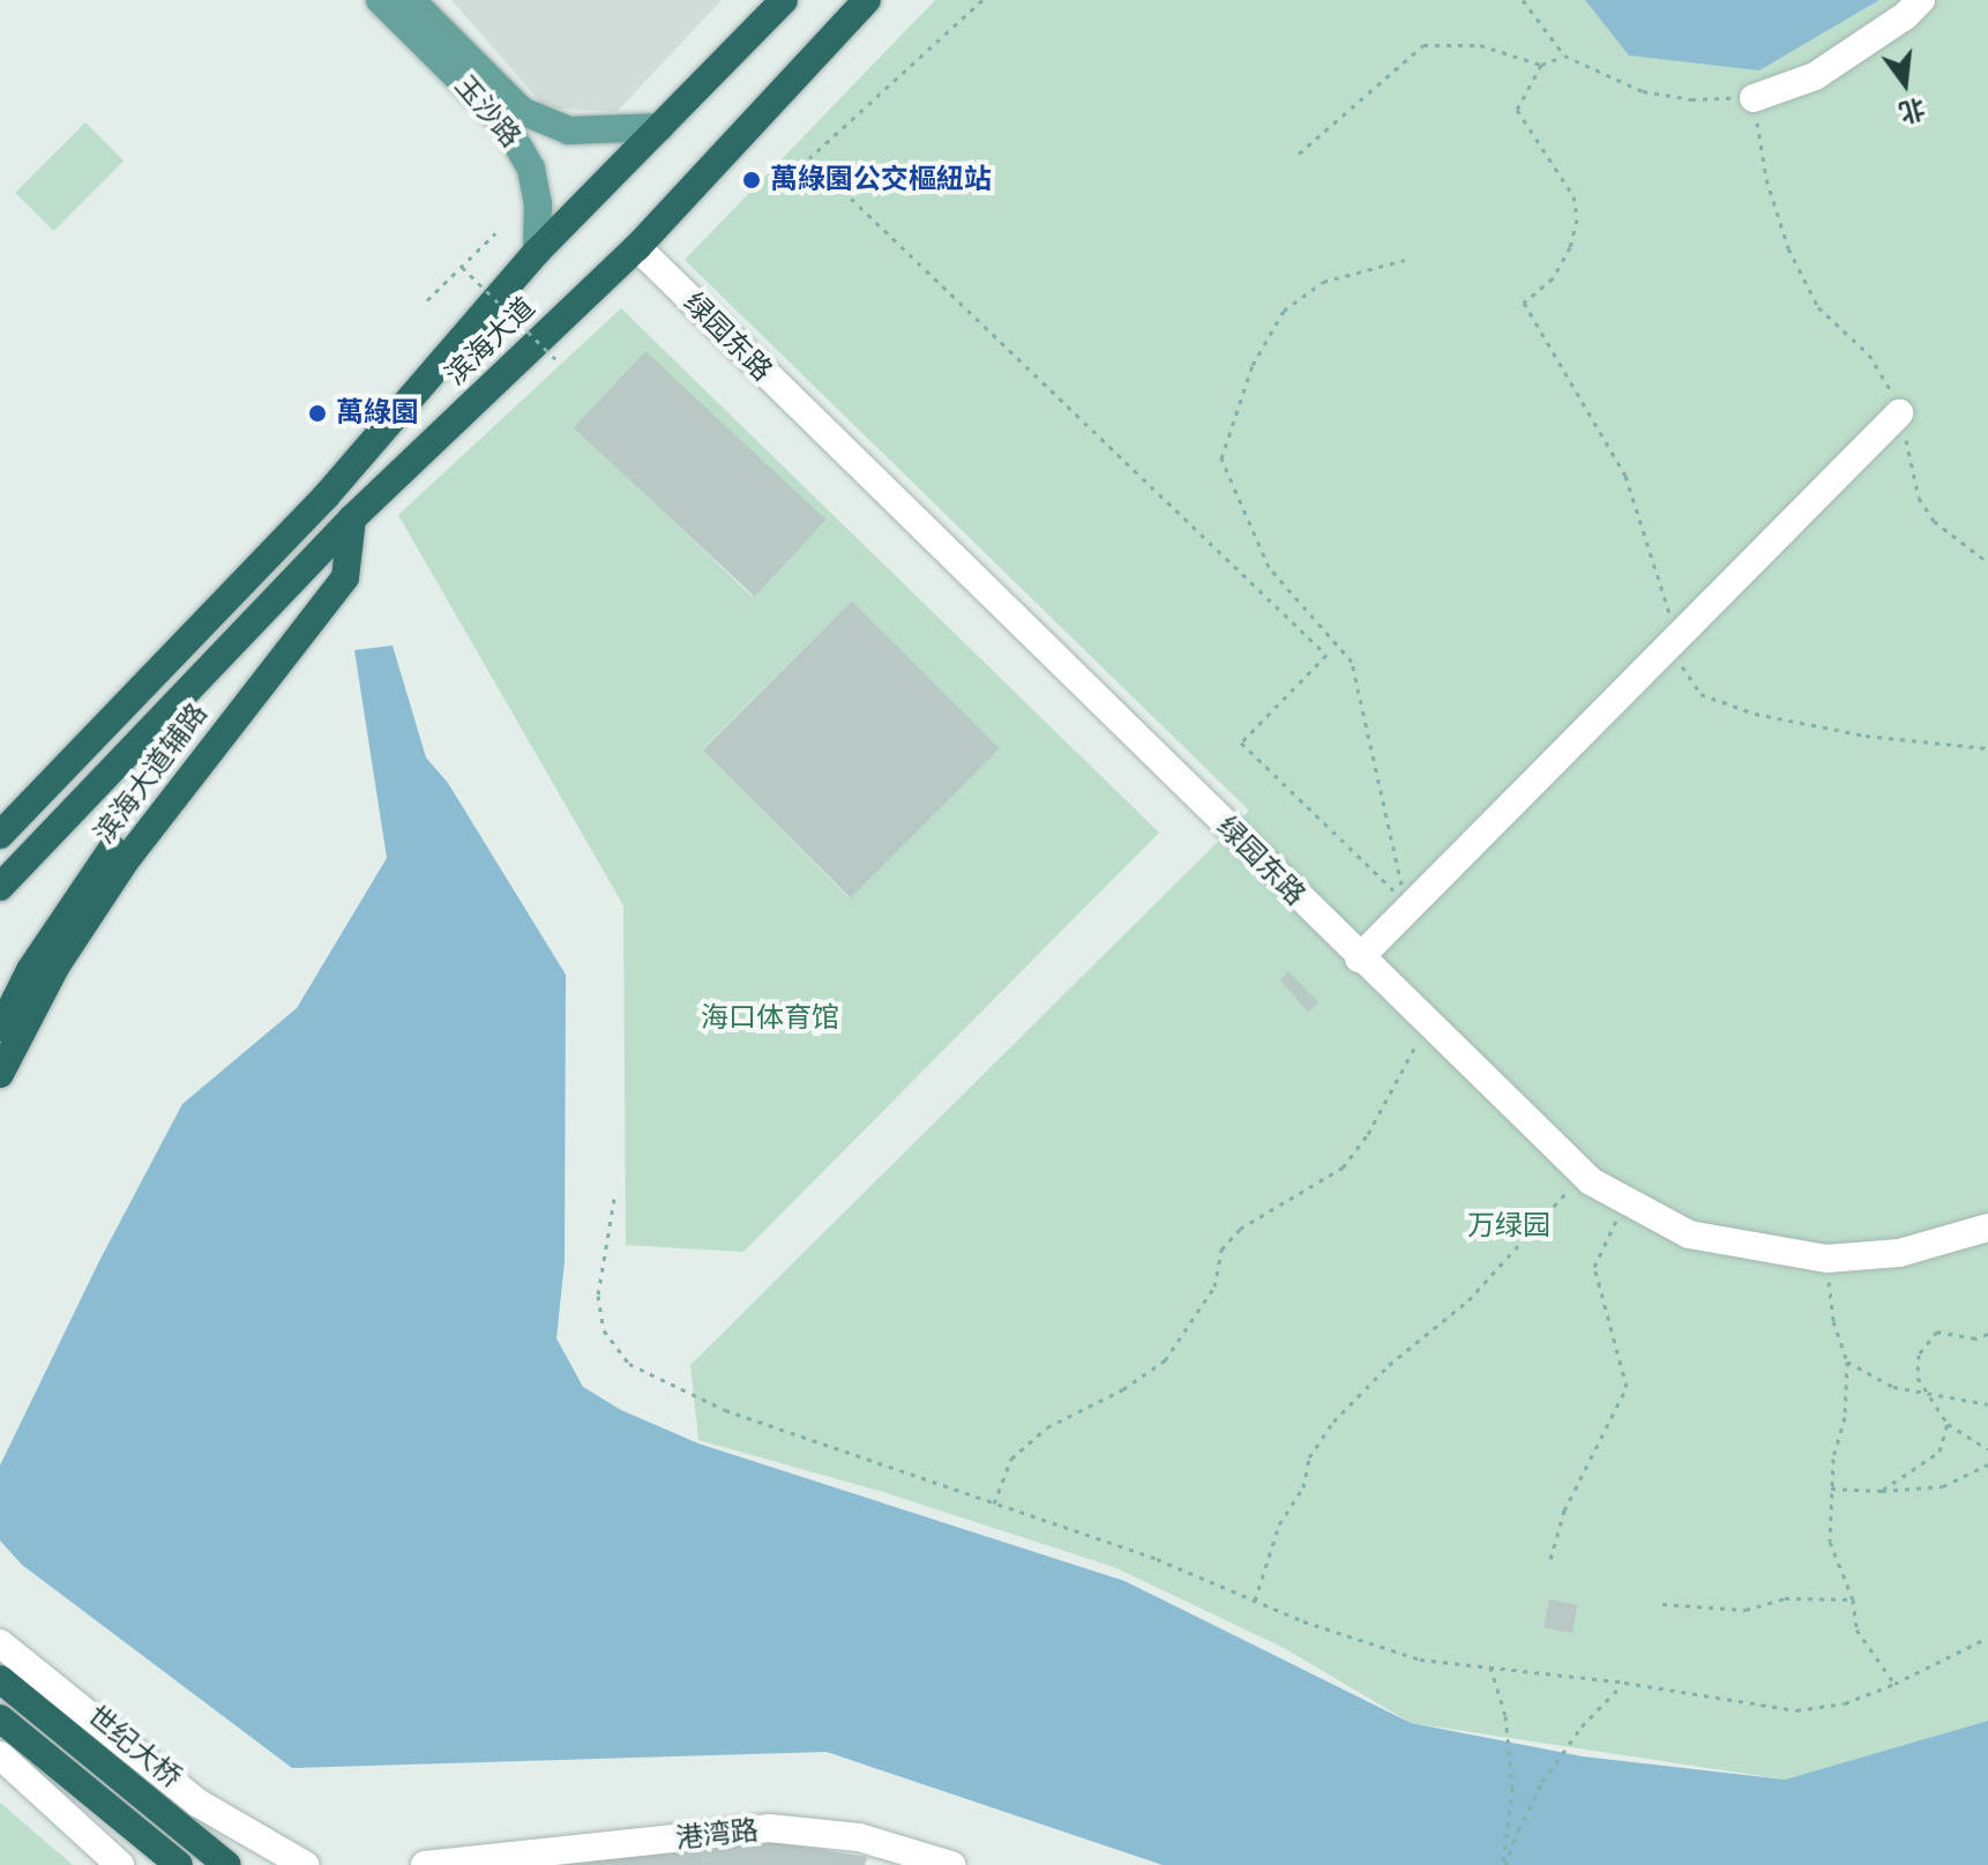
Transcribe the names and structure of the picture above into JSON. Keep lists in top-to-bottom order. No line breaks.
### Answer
{"streets":{"highway":["滨海大道","滨海大道辅路","世纪大桥"],"main road":["玉沙路"],"street":["绿园东路","港湾路"]},"crossings":[["玉沙路","滨海大道"],["绿园东路","滨海大道"],["滨海大道","滨海大道辅路"]],"parks":["海口体育馆","万绿园"],"places":["萬綠園公交樞紐站","萬綠園"],"north":"bottom"}
